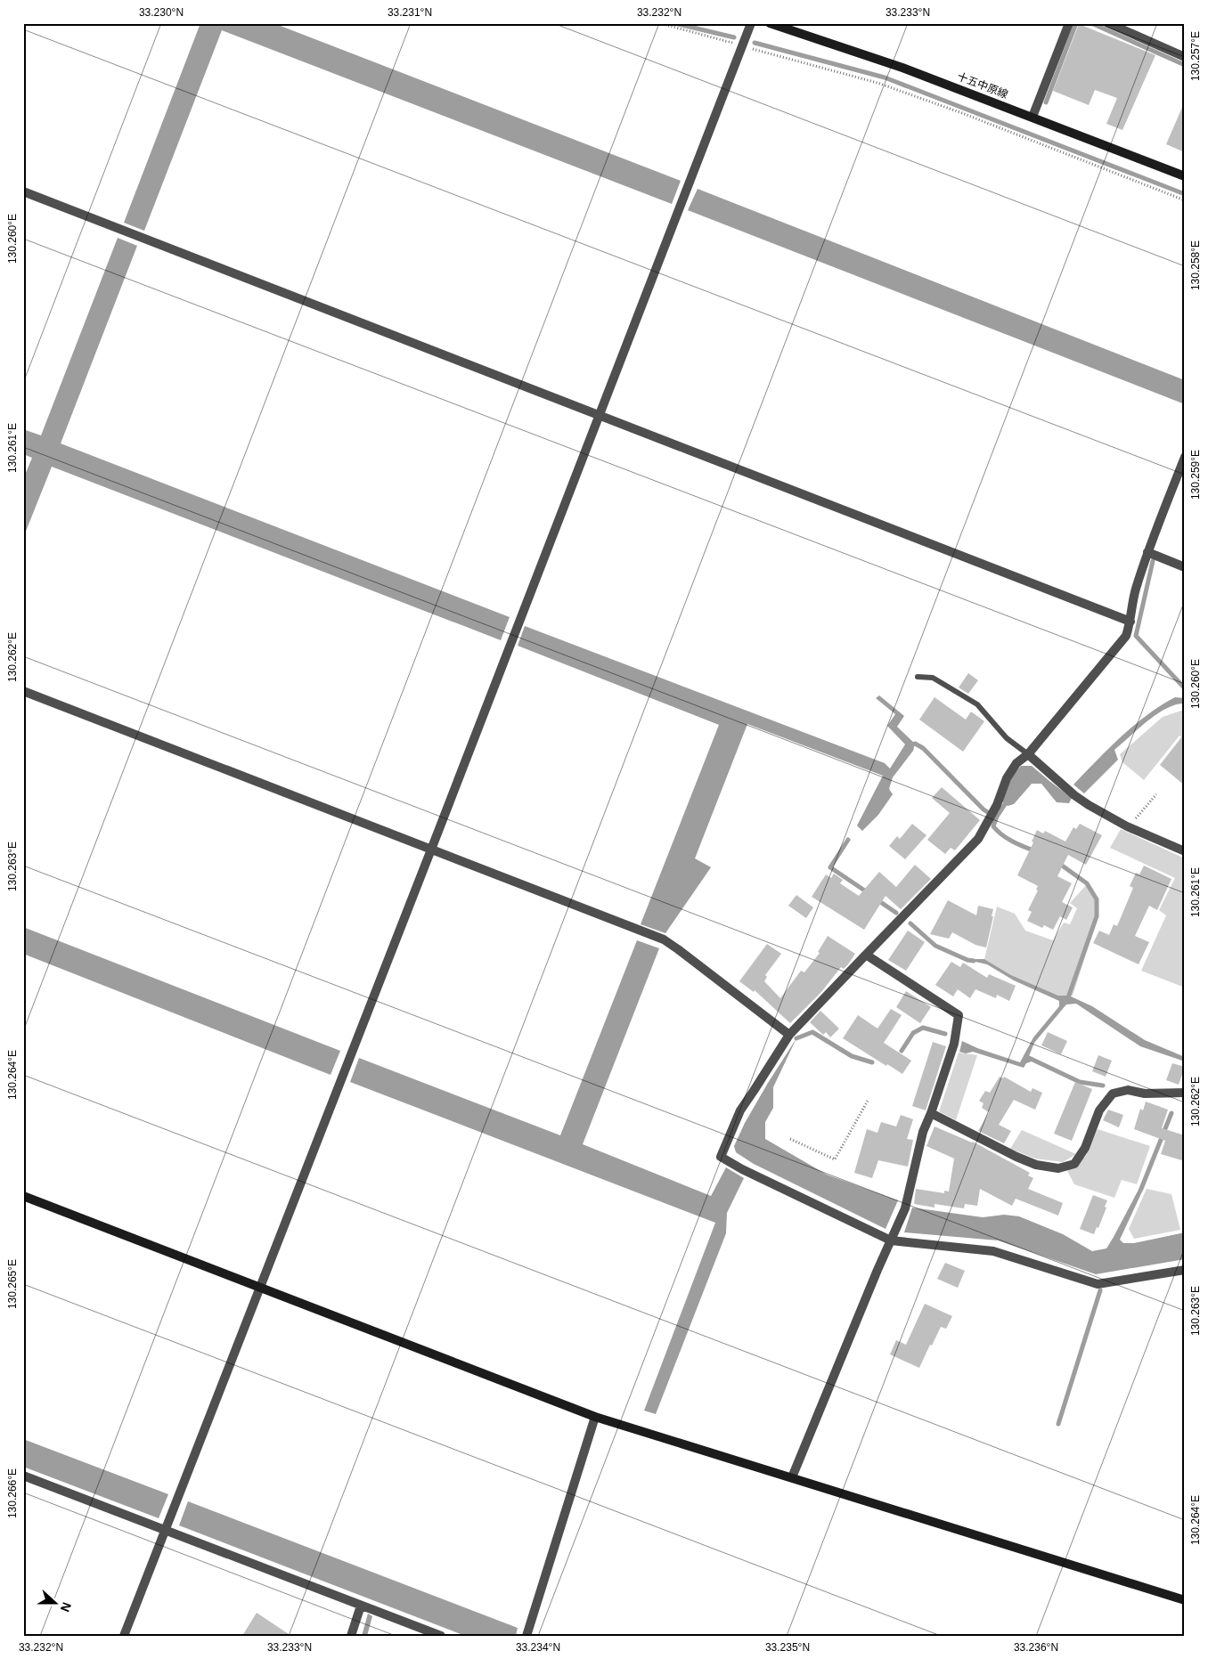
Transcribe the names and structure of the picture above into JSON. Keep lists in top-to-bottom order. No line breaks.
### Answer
{"streets":{"street":["十五中原線"]},"north":"right","coordinates":["33.230°N","33.231°N","33.232°N","33.233°N","130.257°E","130.260°E","130.258°E","130.261°E","130.259°E","130.262°E","130.263°E","130.264°E","130.265°E","130.266°E","33.234°N","33.235°N","33.236°N"]}
